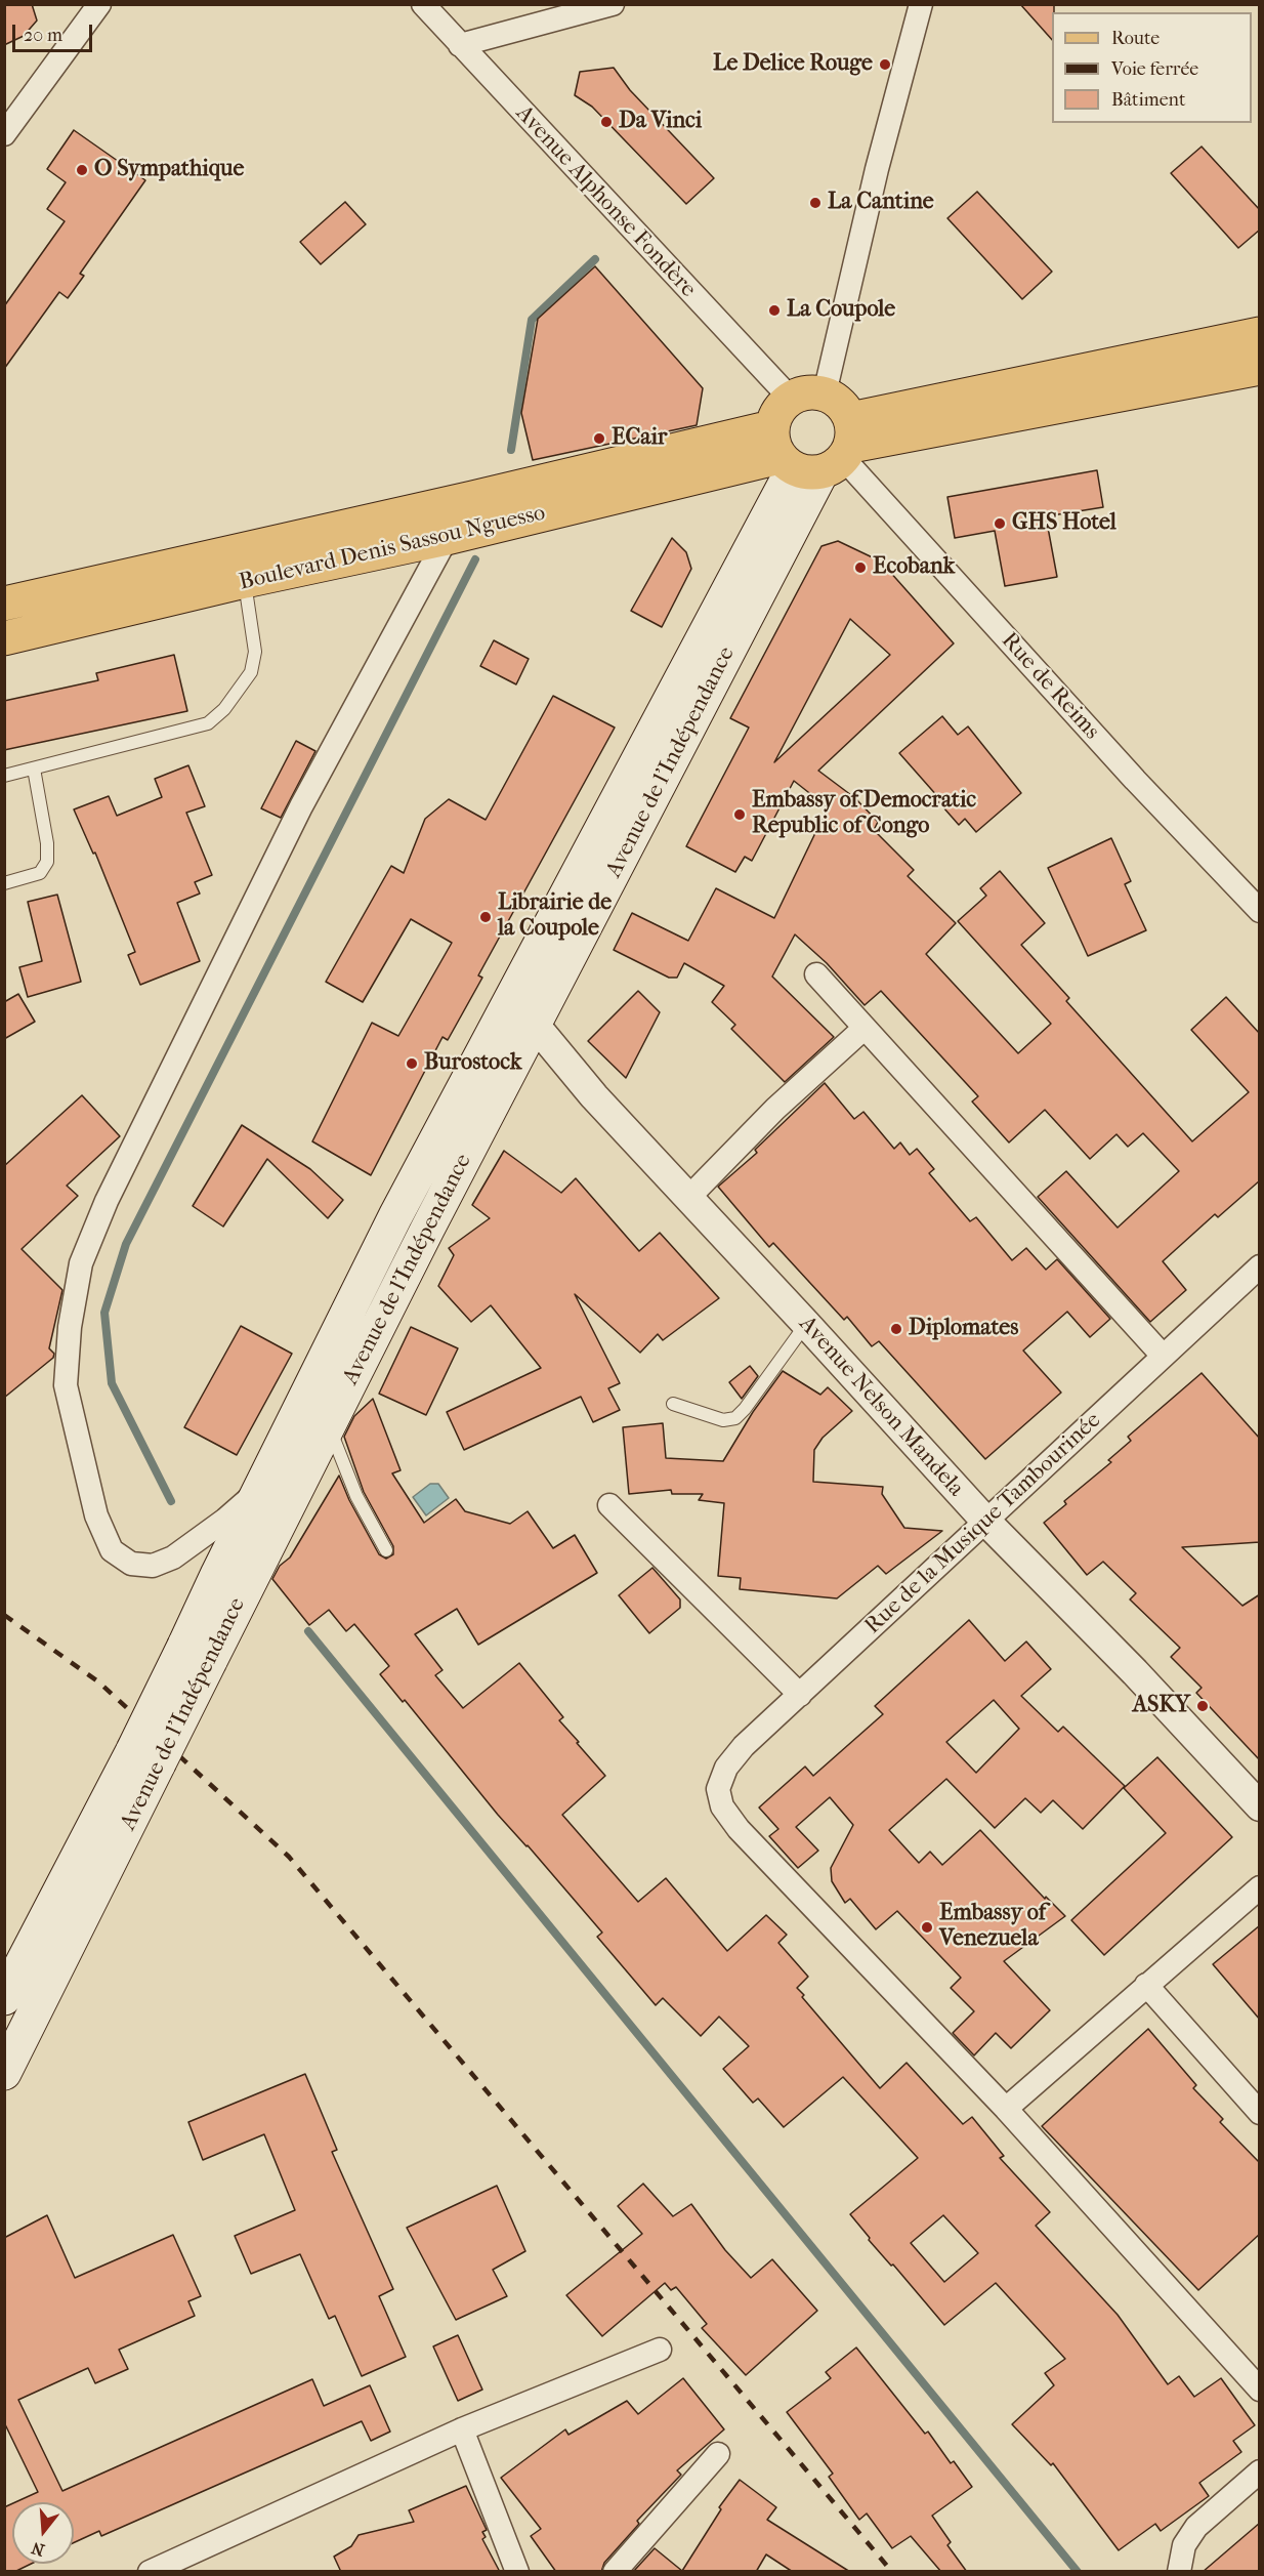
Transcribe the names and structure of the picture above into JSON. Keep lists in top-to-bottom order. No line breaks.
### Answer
{"streets":{"main road":["Boulevard Denis Sassou Nguesso","Avenue de l'Indépendance"],"street":["Avenue Alphonse Fondère","Rue de Reims","Avenue Nelson Mandela","Rue de la Musique Tambourinée"]},"crossings":[["Boulevard Denis Sassou Nguesso","Rue de Reims"],["Boulevard Denis Sassou Nguesso","Avenue de l'Indépendance"],["Rue de Reims","Avenue de l'Indépendance"],["Avenue de l'Indépendance","Avenue Nelson Mandela"],["Avenue Nelson Mandela","Rue de la Musique Tambourinée"]],"places":["Le Delice Rouge","Da Vinci","O Sympathique","La Cantine","La Coupole","ECair","GHS Hotel","Ecobank","Embassy of Democratic Republic of Congo","Librairie de la Coupole","Burostock","Diplomates","ASKY","Embassy of Venezuela"],"legend":["Route","Voie ferrée","Bâtiment"],"scale_bar":"20 m","north":"bottom"}
